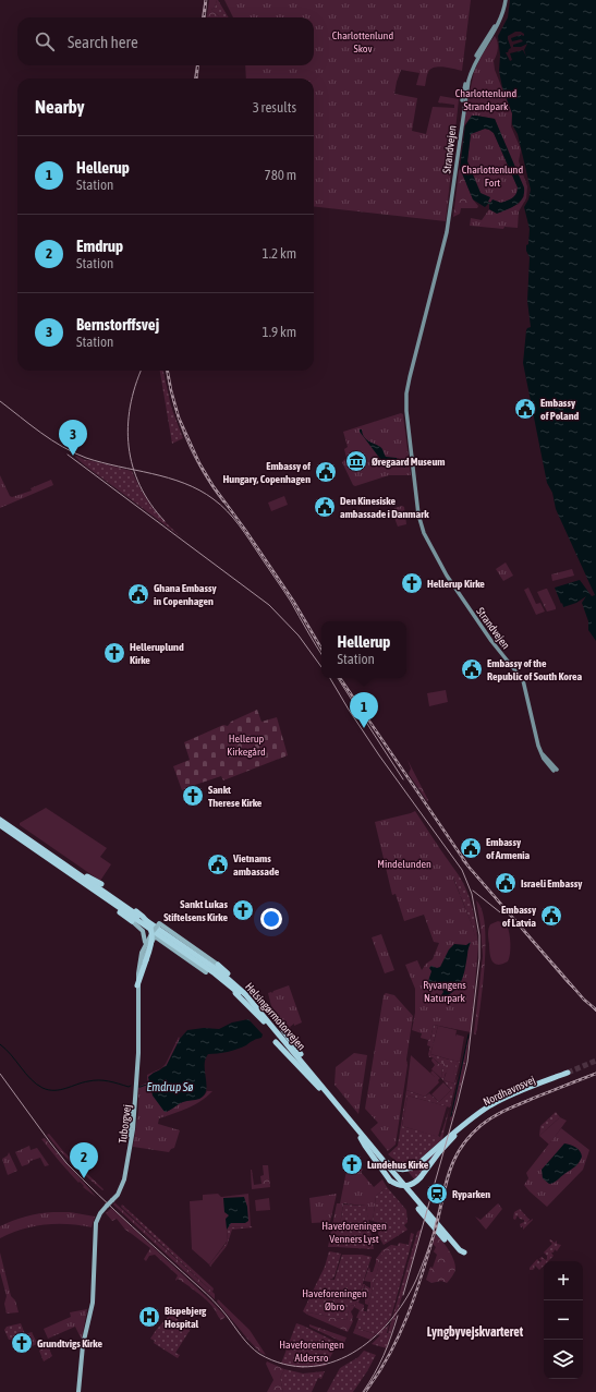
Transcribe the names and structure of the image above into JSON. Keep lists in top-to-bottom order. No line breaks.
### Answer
{"streets":{"highway":["Helsingørmotorvejen","Nordhavnsvej"],"main road":["Strandvejen","Tuborgvej"]},"crossings":[["Helsingørmotorvejen","Nordhavnsvej"]],"districts":["Lyngbyvejskvarteret"],"water":["Emdrup Sø"],"parks":["Charlottenlund Skov","Charlottenlund Strandpark","Charlottenlund Fort","Hellerup Kirkegård","Mindelunden","Ryvangens Naturpark","Haveforeningen Venners Lyst","Haveforeningen Øbro","Haveforeningen Aldersro"],"places":{"public building":["Embassy of Poland","Embassy of Hungary, Copenhagen","Den Kinesiske ambassade i Danmark","Ghana Embassy in Copenhagen","Embassy of the Republic of South Korea","Embassy of Armenia","Vietnams ambassade","Israeli Embassy","Embassy of Latvia"],"museum":["Øregaard Museum"],"church":["Hellerup Kirke","Helleruplund Kirke","Sankt Therese Kirke","Sankt Lukas Stiftelsens Kirke","Lundehus Kirke","Grundtvigs Kirke"],"station":["Ryparken"],"hospital":["Bispebjerg Hospital"]},"page":{"search":"Search here","heading":["Nearby","3 results"],"list":[{"mark":"1","name":"Hellerup","note":"Station","value":"780 m"},{"mark":"2","name":"Emdrup","note":"Station","value":"1.2 km"},{"mark":"3","name":"Bernstorffsvej","note":"Station","value":"1.9 km"}],"pins":["3","1","2"],"popup":["Hellerup","Station"],"map_buttons":["+","−"]}}
